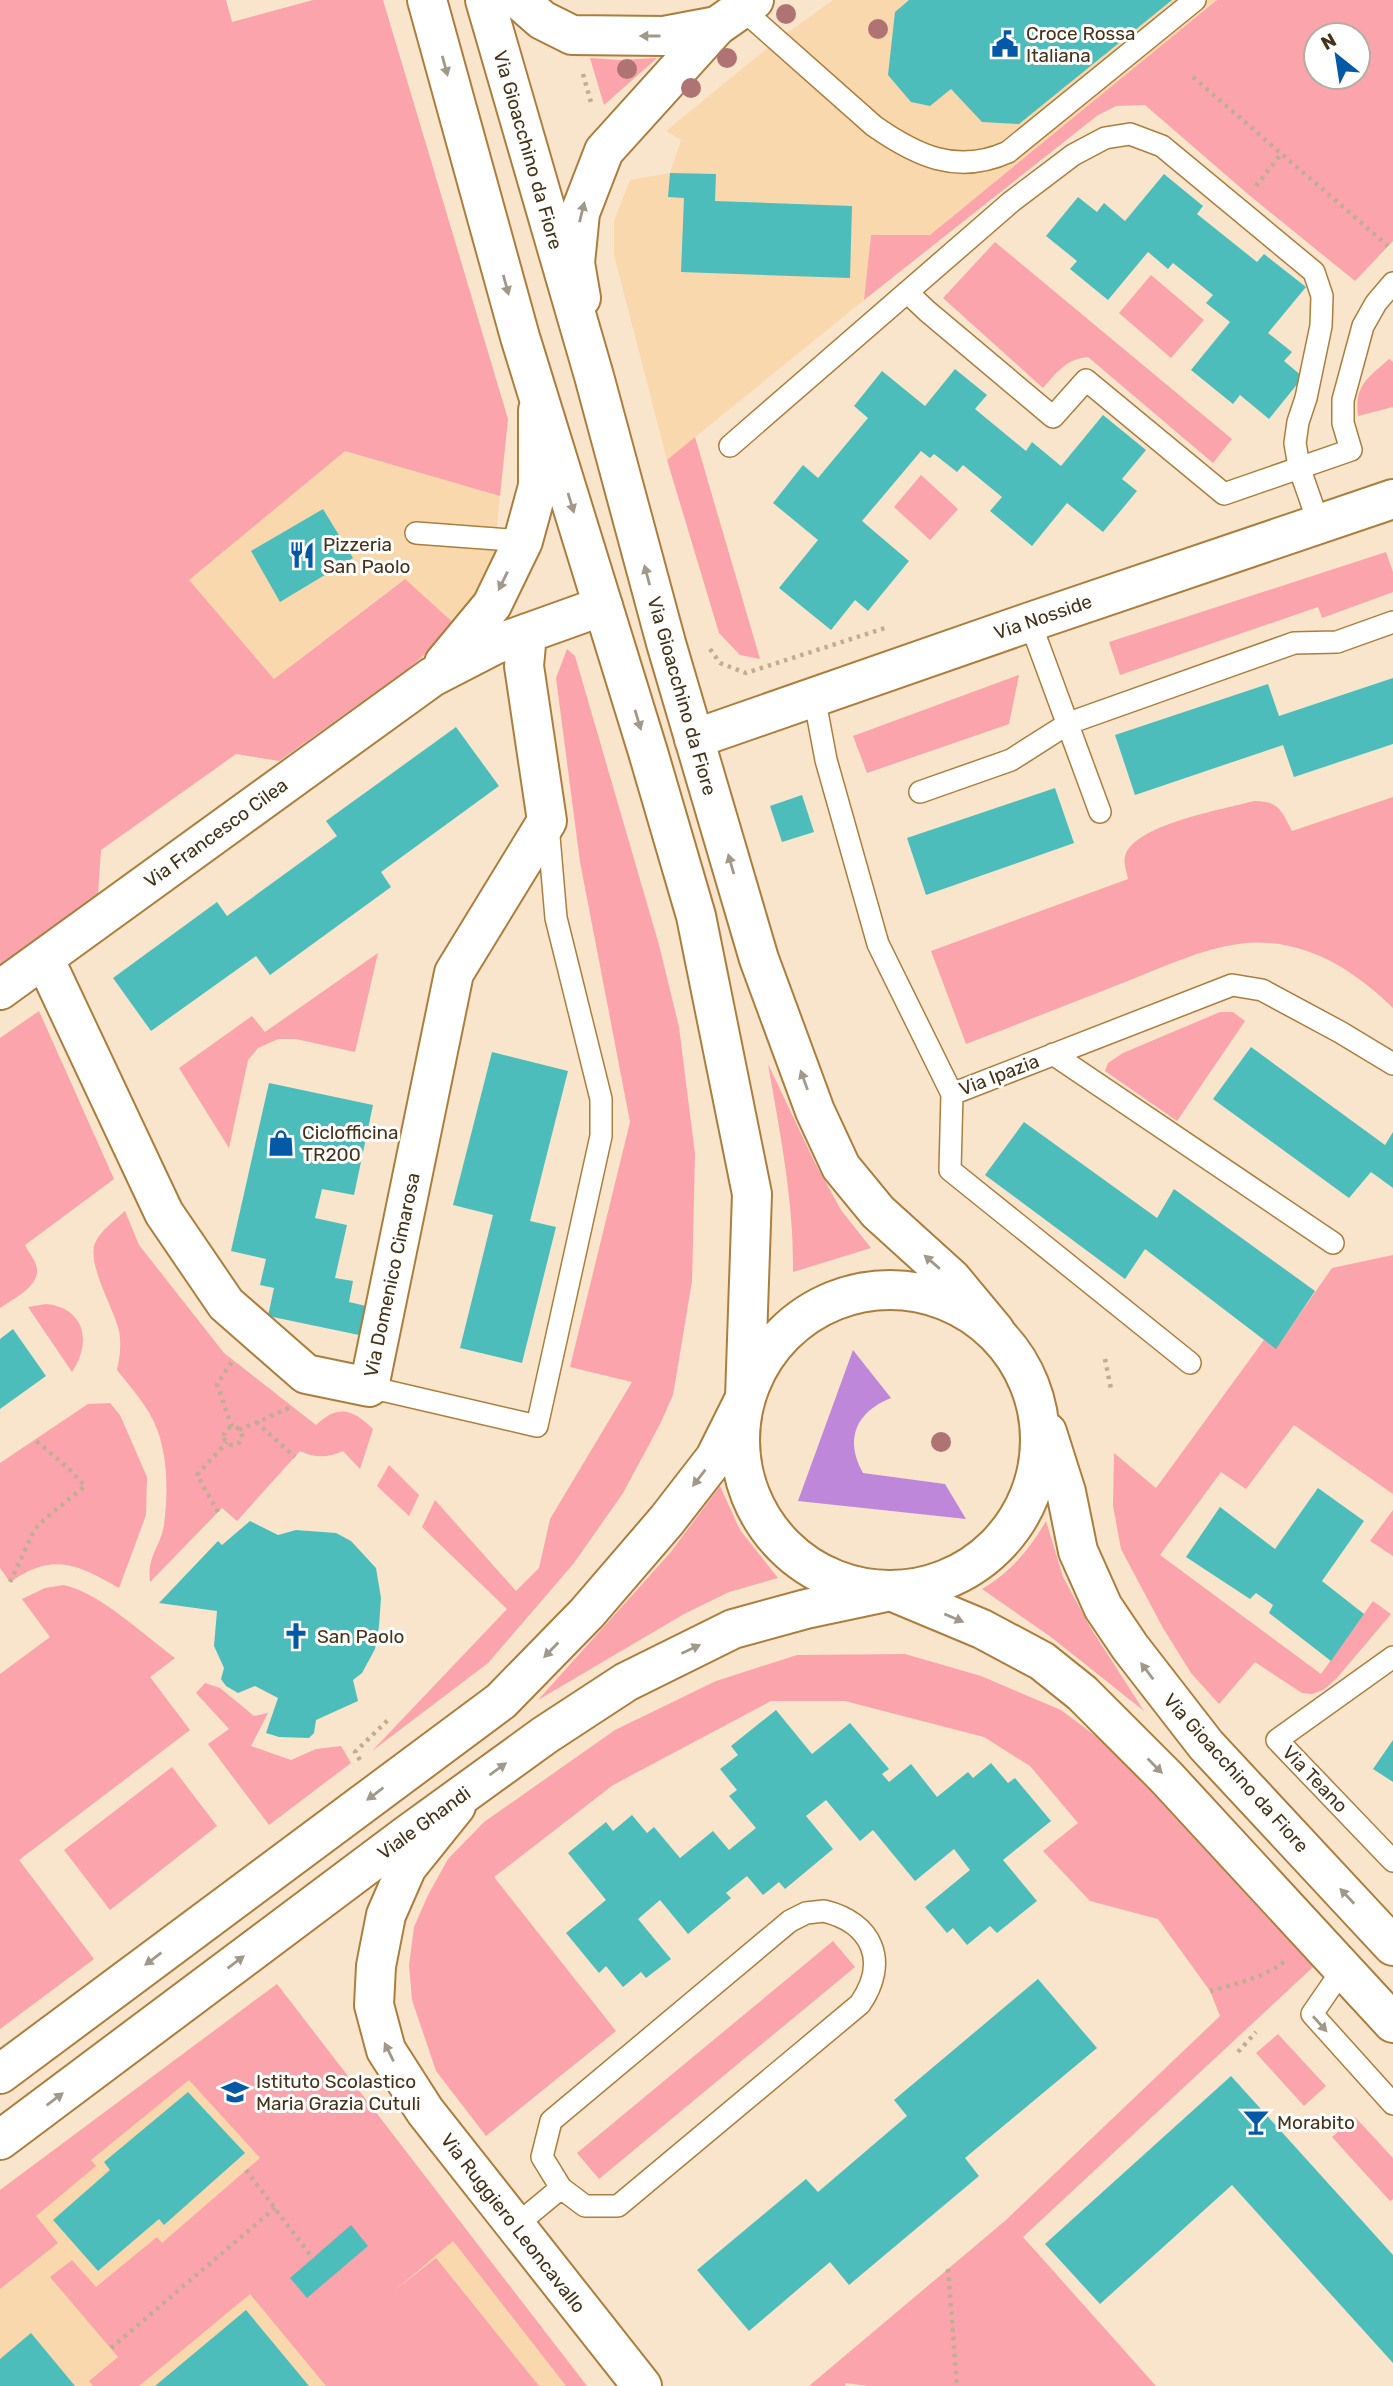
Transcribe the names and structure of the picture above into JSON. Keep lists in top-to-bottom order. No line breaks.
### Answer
{"streets":{"street":["Via Gioacchino da Fiore","Via Nosside","Via Francesco Cilea","Via Domenico Cimarosa","Viale Ghandi","Via Ruggiero Leoncavallo"],"lane":["Via Ipazia","Via Teano"]},"crossings":[["Via Gioacchino da Fiore","Via Nosside"],["Via Nosside","Via Ipazia"],["Via Francesco Cilea","Via Domenico Cimarosa"],["Viale Ghandi","Via Ruggiero Leoncavallo"]],"one_way":["Via Ruggiero Leoncavallo"],"places":{"public building":["Croce Rossa Italiana"],"restaurant":["Pizzeria San Paolo"],"shop":["Ciclofficina TR200"],"church":["San Paolo"],"school or university":["Istituto Scolastico Maria Grazia Cutuli"],"bar":["Morabito"]},"north":"top left"}
